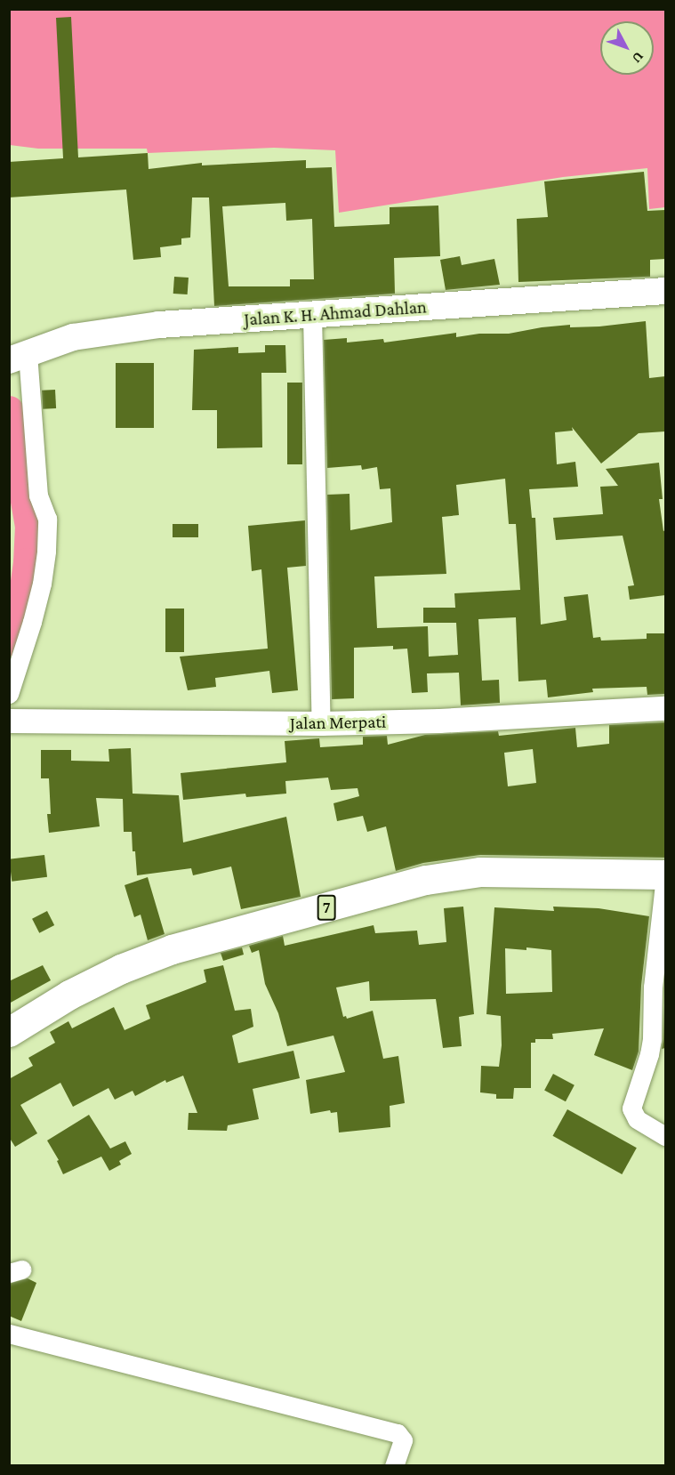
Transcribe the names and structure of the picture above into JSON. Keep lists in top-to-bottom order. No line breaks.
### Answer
{"streets":{"highway":["7"],"main road":["Jalan K. H. Ahmad Dahlan"],"street":["Jalan Merpati"]},"north":"bottom right"}
